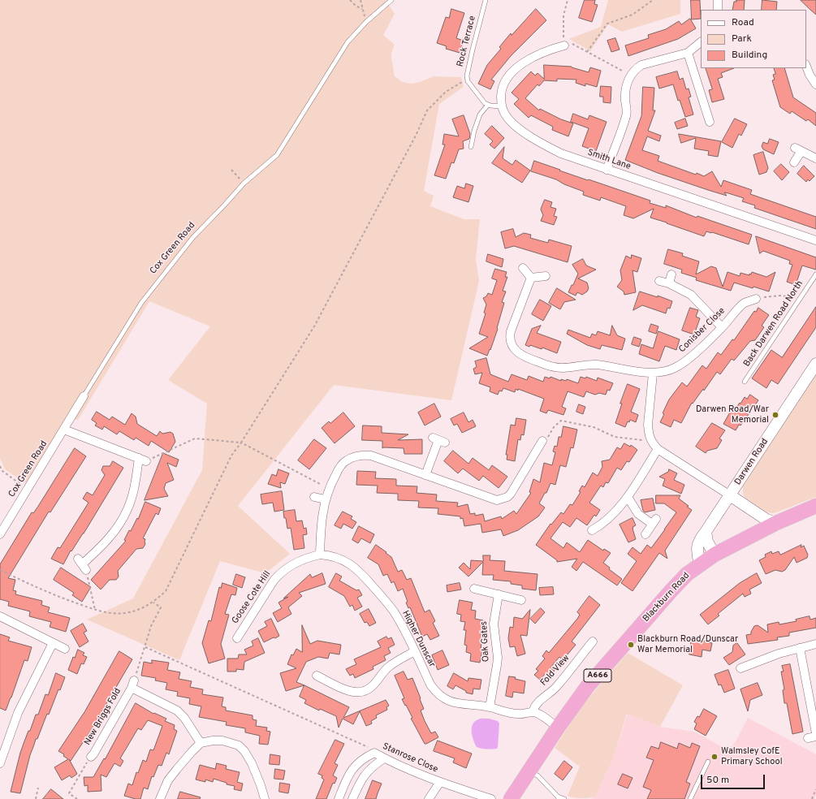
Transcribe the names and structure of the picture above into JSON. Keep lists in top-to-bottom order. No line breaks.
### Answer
{"streets":{"highway":["Blackburn Road","A666"],"main road":["Darwen Road"],"street":["Smith Lane","Cox Green Road","Conisber Close","Goose Cote Hill","Higher Dunscar","Oak Gates","Fold View","New Briggs Fold","Stanrose Close"],"lane":["Rock Terrace","Back Darwen Road North"]},"crossings":[["Darwen Road","Blackburn Road"],["Goose Cote Hill","Higher Dunscar"],["Higher Dunscar","Oak Gates"],["Higher Dunscar","Fold View"]],"places":["Darwen Road/War Memorial","Blackburn Road/Dunscar War Memorial","Walmsley CofE Primary School"],"legend":["Road","Park","Building"],"scale_bar":"50 m"}
